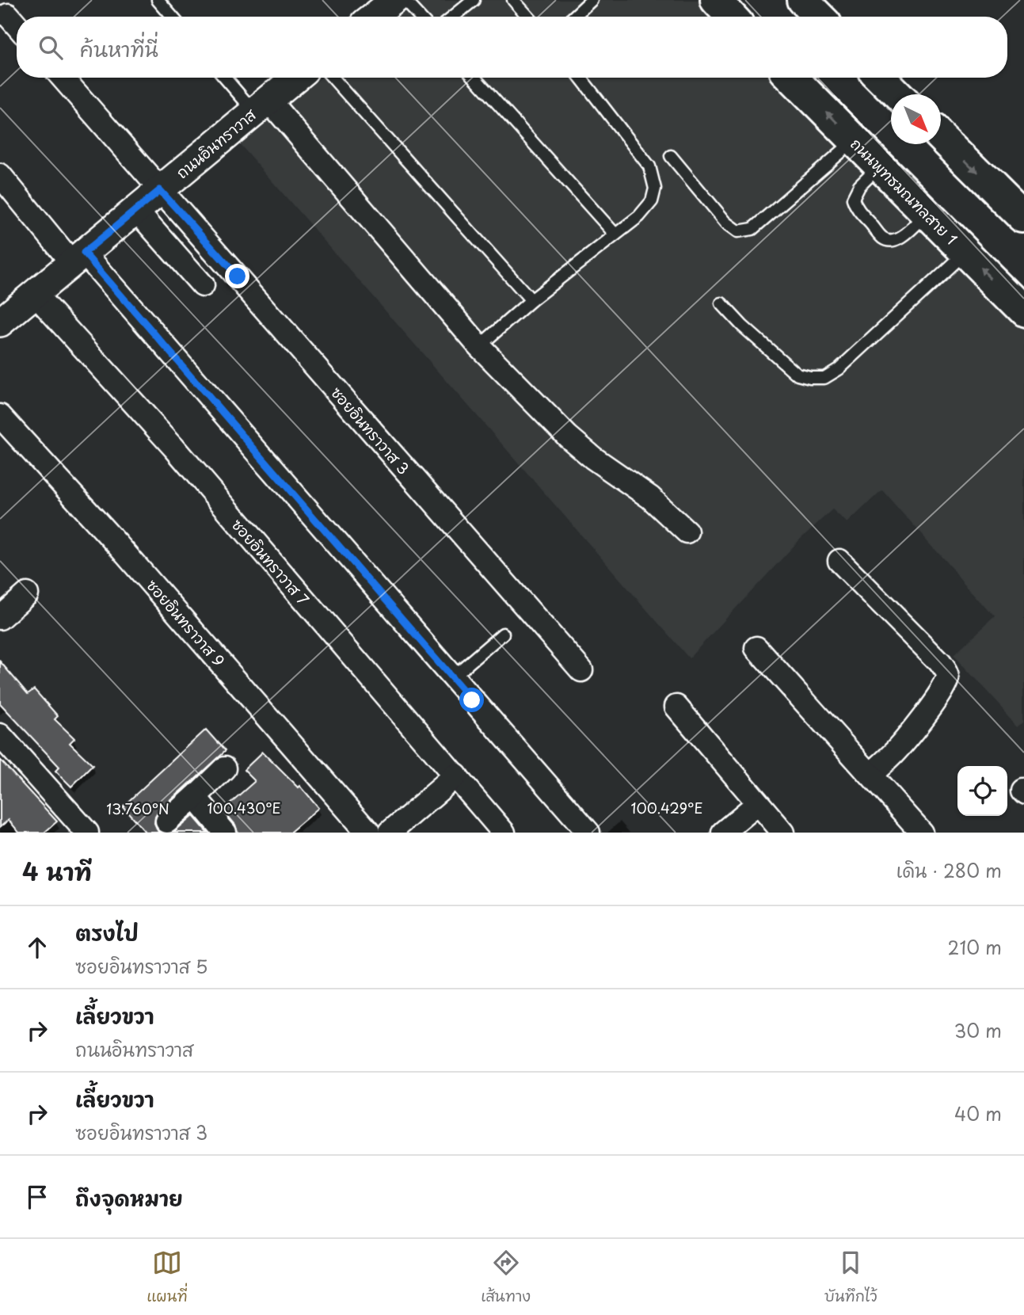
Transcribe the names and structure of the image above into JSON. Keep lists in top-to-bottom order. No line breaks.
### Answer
{"streets":{"main road":["ถนนพุทธมณฑลสาย 1"],"street":["ถนนอินทราวาส","ซอยอินทราวาส 3","ซอยอินทราวาส 7","ซอยอินทราวาส 9"]},"crossings":[["ถนนอินทราวาส","ซอยอินทราวาส 3"],["ถนนอินทราวาส","ซอยอินทราวาส 7"]],"one_way":["ถนนพุทธมณฑลสาย 1"],"north":"bottom right","page":{"search":"ค้นหาที่นี่","heading":["4 นาที","เดิน · 280 m"],"list":[["ตรงไป","ซอยอินทราวาส 5","210 m"],["เลี้ยวขวา","ถนนอินทราวาส","30 m"],["เลี้ยวขวา","ซอยอินทราวาส 3","40 m"],"ถึงจุดหมาย"],"nav":["แผนที่","เส้นทาง","บันทึกไว้"]},"coordinates":["100.430°E","100.429°E","13.760°N"]}
